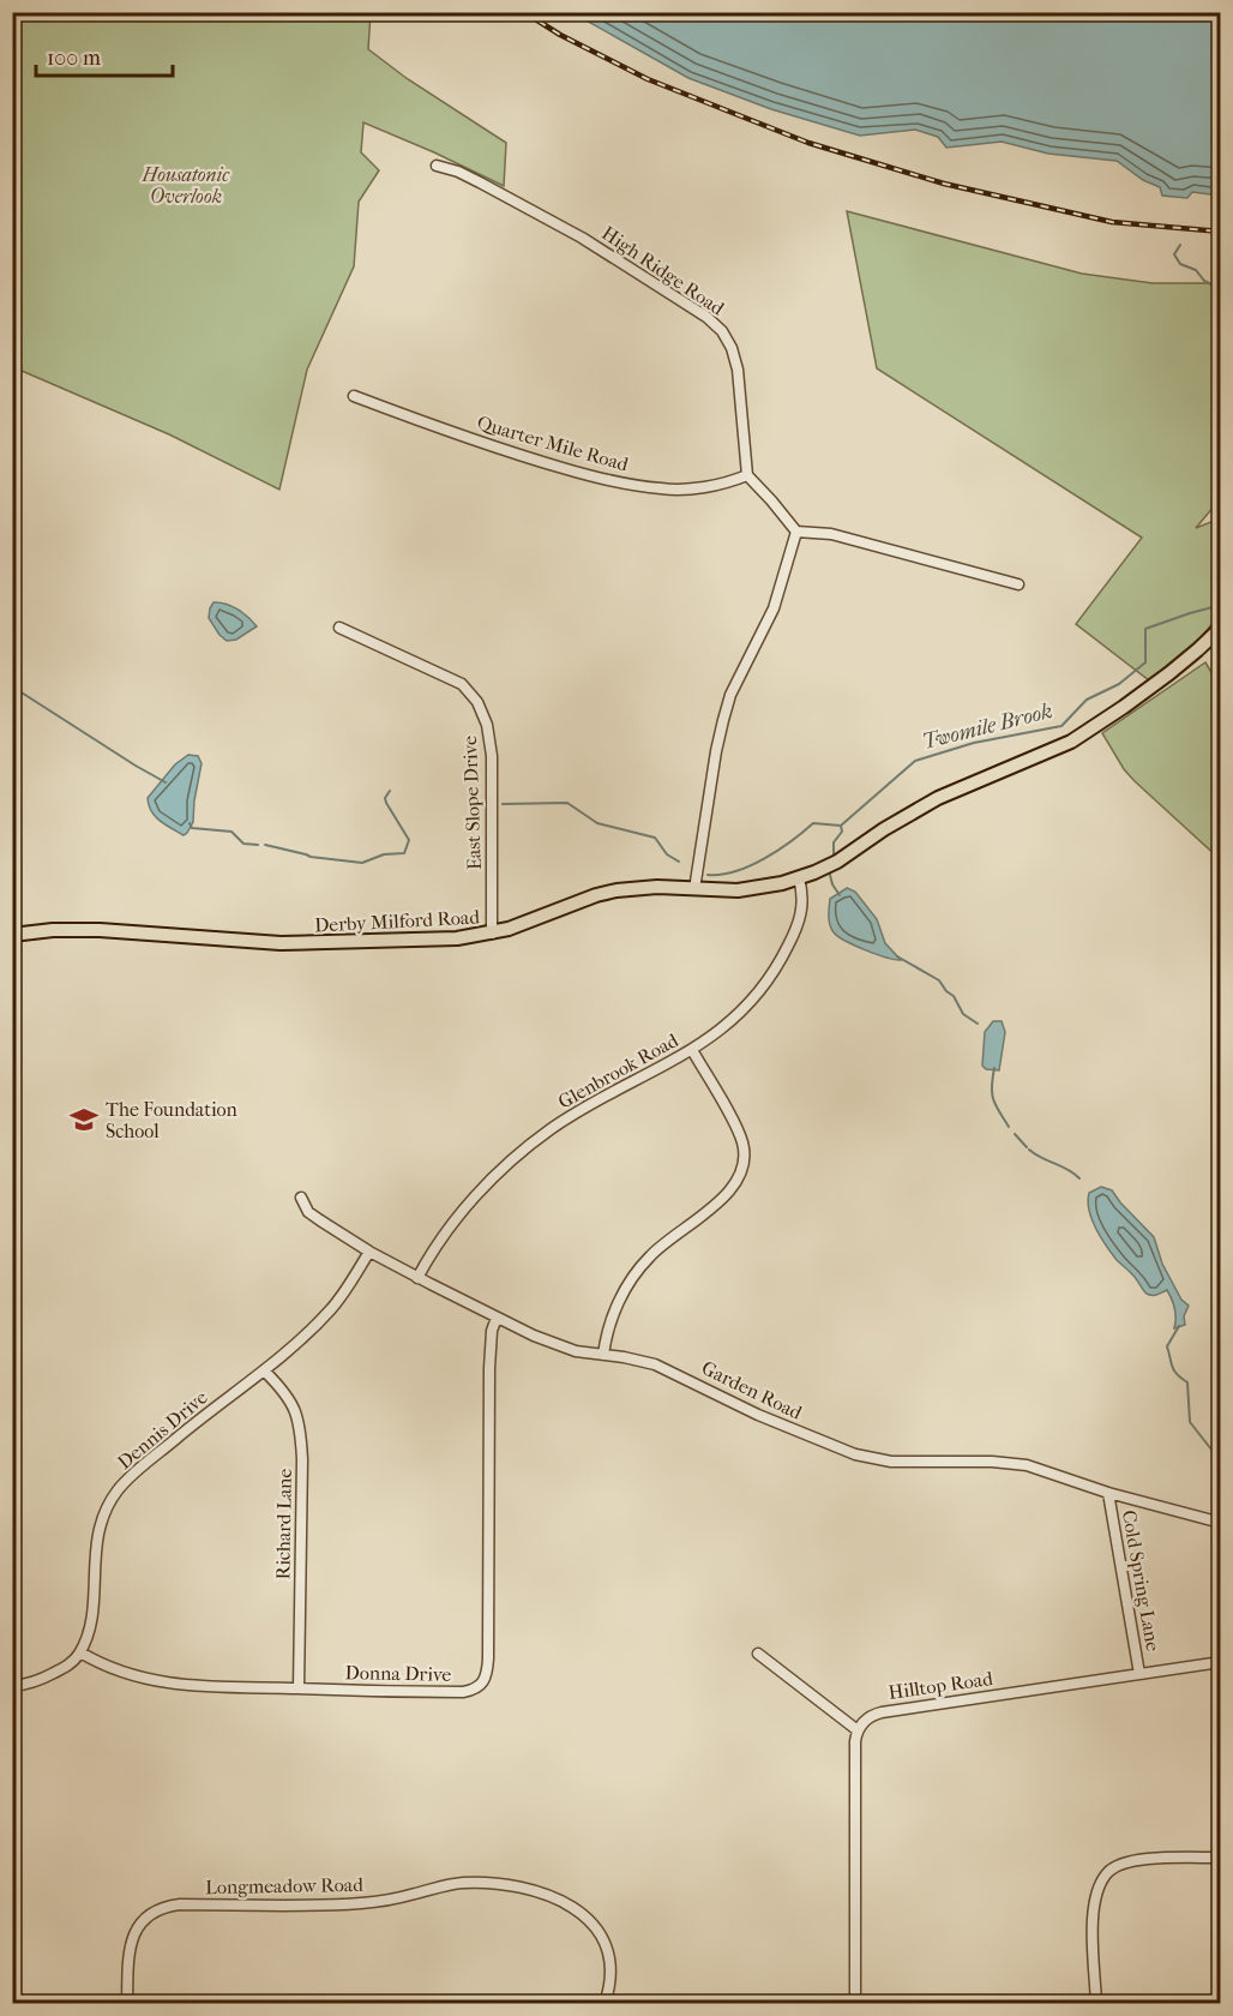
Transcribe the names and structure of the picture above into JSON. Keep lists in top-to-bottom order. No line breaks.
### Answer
{"streets":{"main road":["Derby Milford Road"],"street":["High Ridge Road","Quarter Mile Road","East Slope Drive","Glenbrook Road","Garden Road","Dennis Drive","Richard Lane","Cold Spring Lane","Donna Drive","Hilltop Road","Longmeadow Road"]},"crossings":[["High Ridge Road","Quarter Mile Road"],["East Slope Drive","Derby Milford Road"],["Derby Milford Road","Glenbrook Road"],["Glenbrook Road","Garden Road"],["Garden Road","Dennis Drive"],["Garden Road","Cold Spring Lane"],["Garden Road","Donna Drive"],["Dennis Drive","Richard Lane"],["Dennis Drive","Donna Drive"],["Richard Lane","Donna Drive"],["Cold Spring Lane","Hilltop Road"]],"water":["Twomile Brook"],"parks":["Housatonic Overlook"],"places":{"school or university":["The Foundation School"]},"scale_bar":"100 m"}
